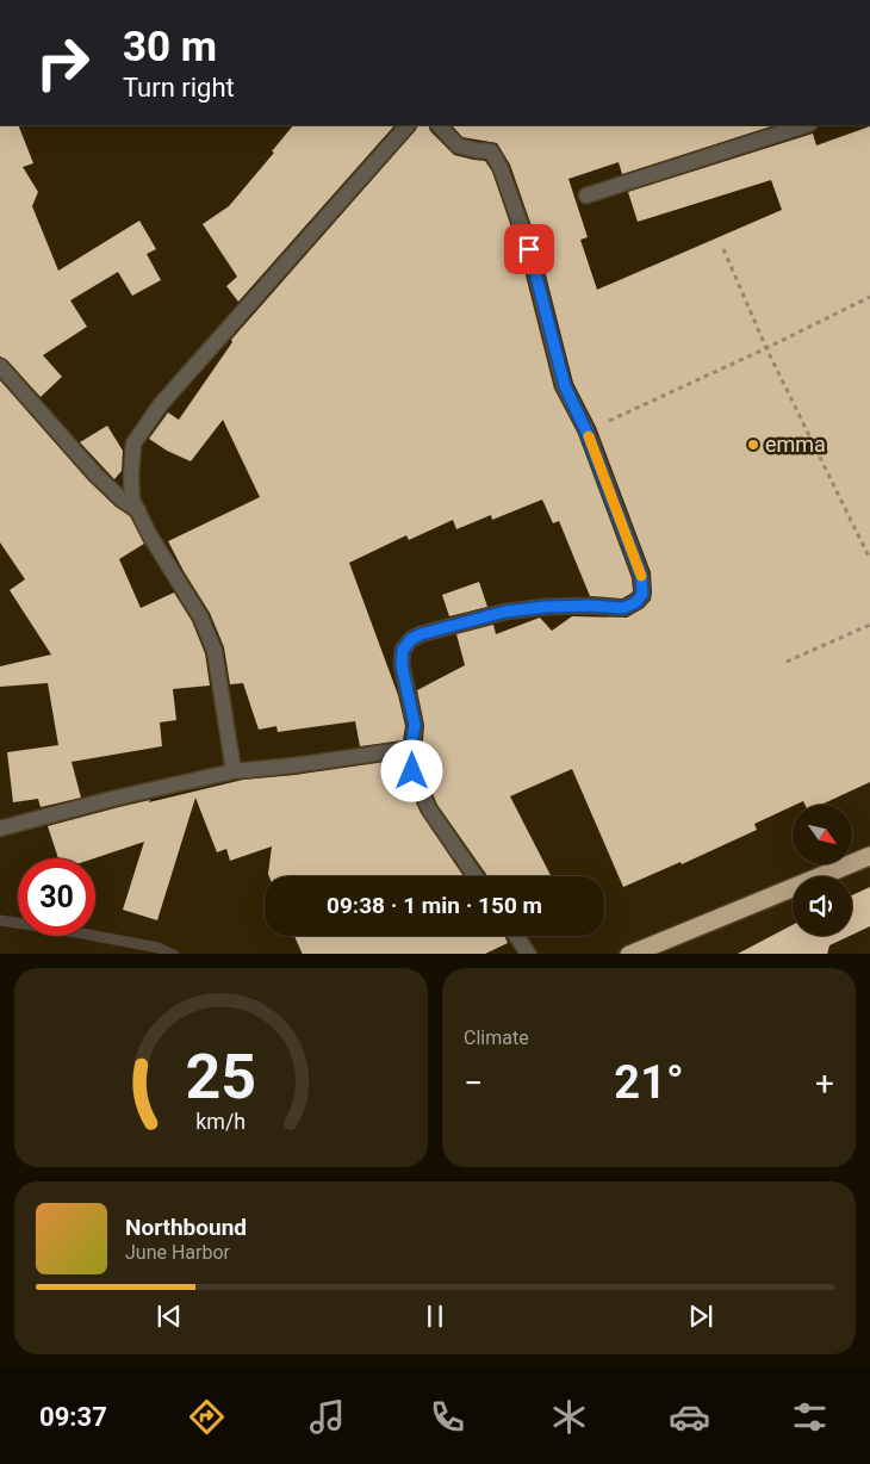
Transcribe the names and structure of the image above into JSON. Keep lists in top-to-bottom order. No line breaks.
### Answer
{"places":["emma"],"north":"bottom right","page":{"turn":["30 m","Turn right"],"limit":"30","trip":"09:38 · 1 min · 150 m","tile":"Climate","heat":["−","21°","+"],"song":["Northbound","June Harbor"],"tabs":"09:37","gauge":["25","km/h"]}}
